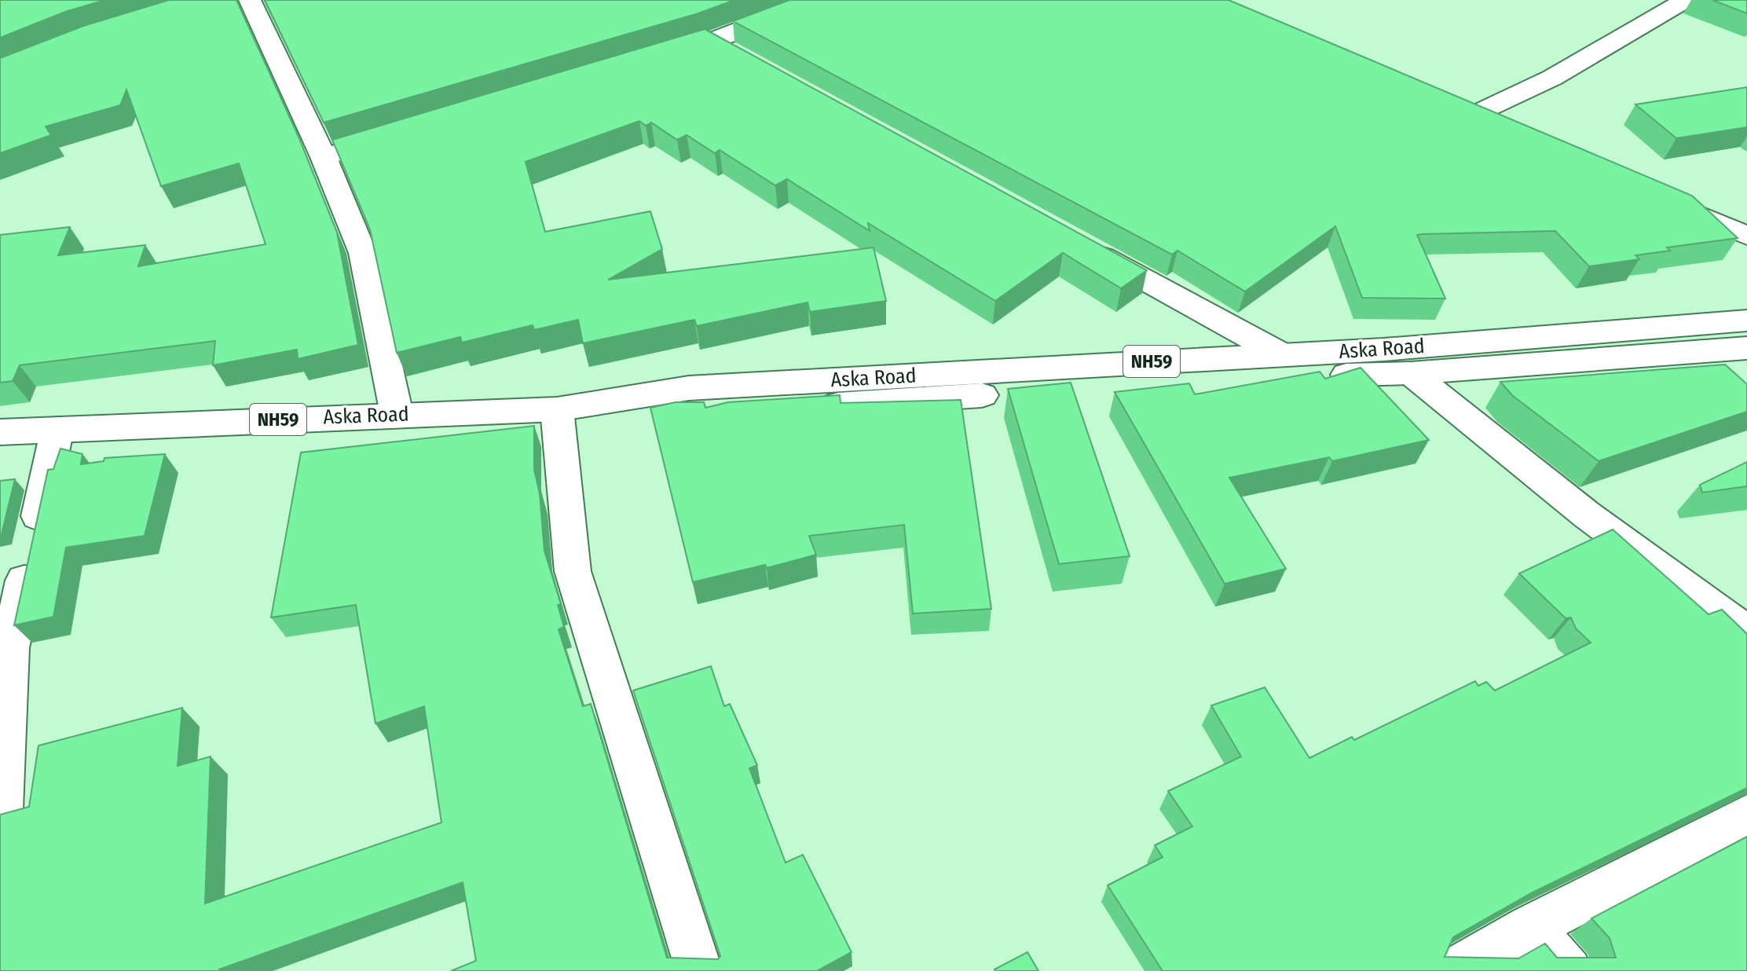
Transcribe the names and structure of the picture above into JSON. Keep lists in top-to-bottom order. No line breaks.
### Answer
{"streets":{"main road":["Aska Road","NH59"]},"crossings":[["Aska Road","NH59"]]}
